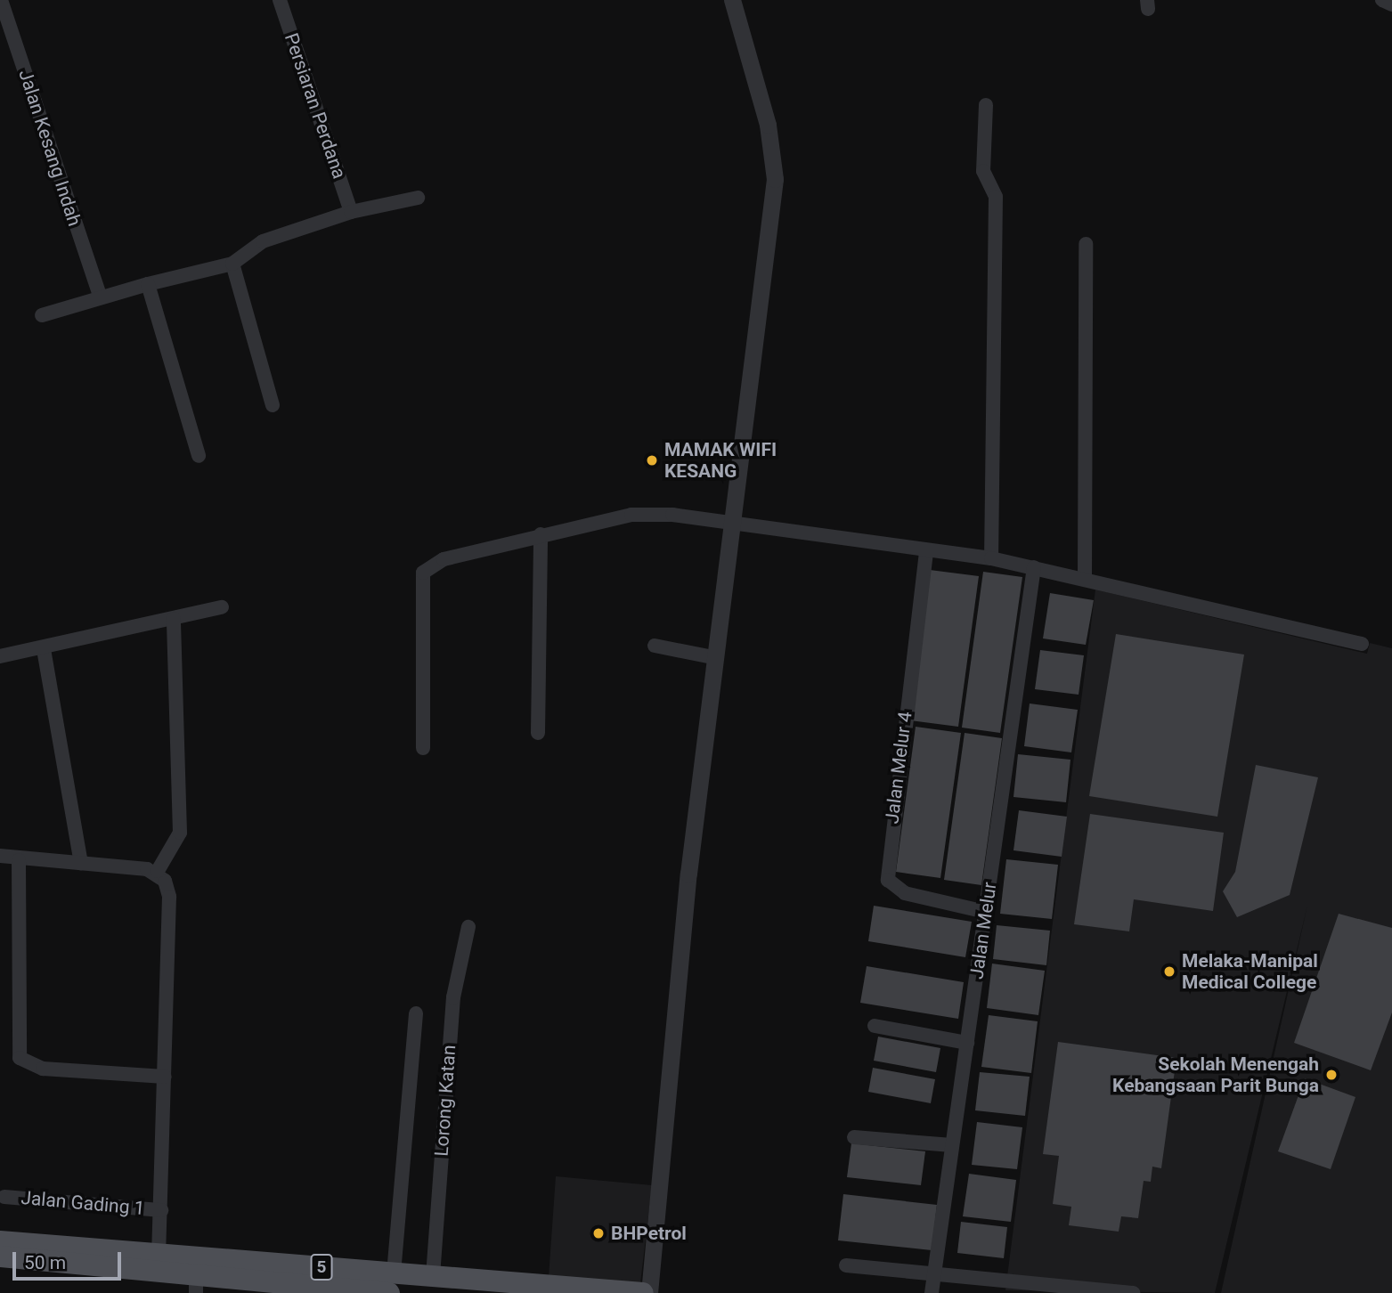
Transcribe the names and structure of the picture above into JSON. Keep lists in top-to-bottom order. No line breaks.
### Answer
{"streets":{"main road":["5"],"street":["Persiaran Perdana","Jalan Kesang Indah","Jalan Melur 4","Jalan Melur","Lorong Katan","Jalan Gading 1"]},"crossings":[["Jalan Melur 4","Jalan Melur"],["Lorong Katan","5"]],"places":["MAMAK WIFI KESANG","Melaka-Manipal Medical College","Sekolah Menengah Kebangsaan Parit Bunga","BHPetrol"],"scale_bar":"50 m"}
